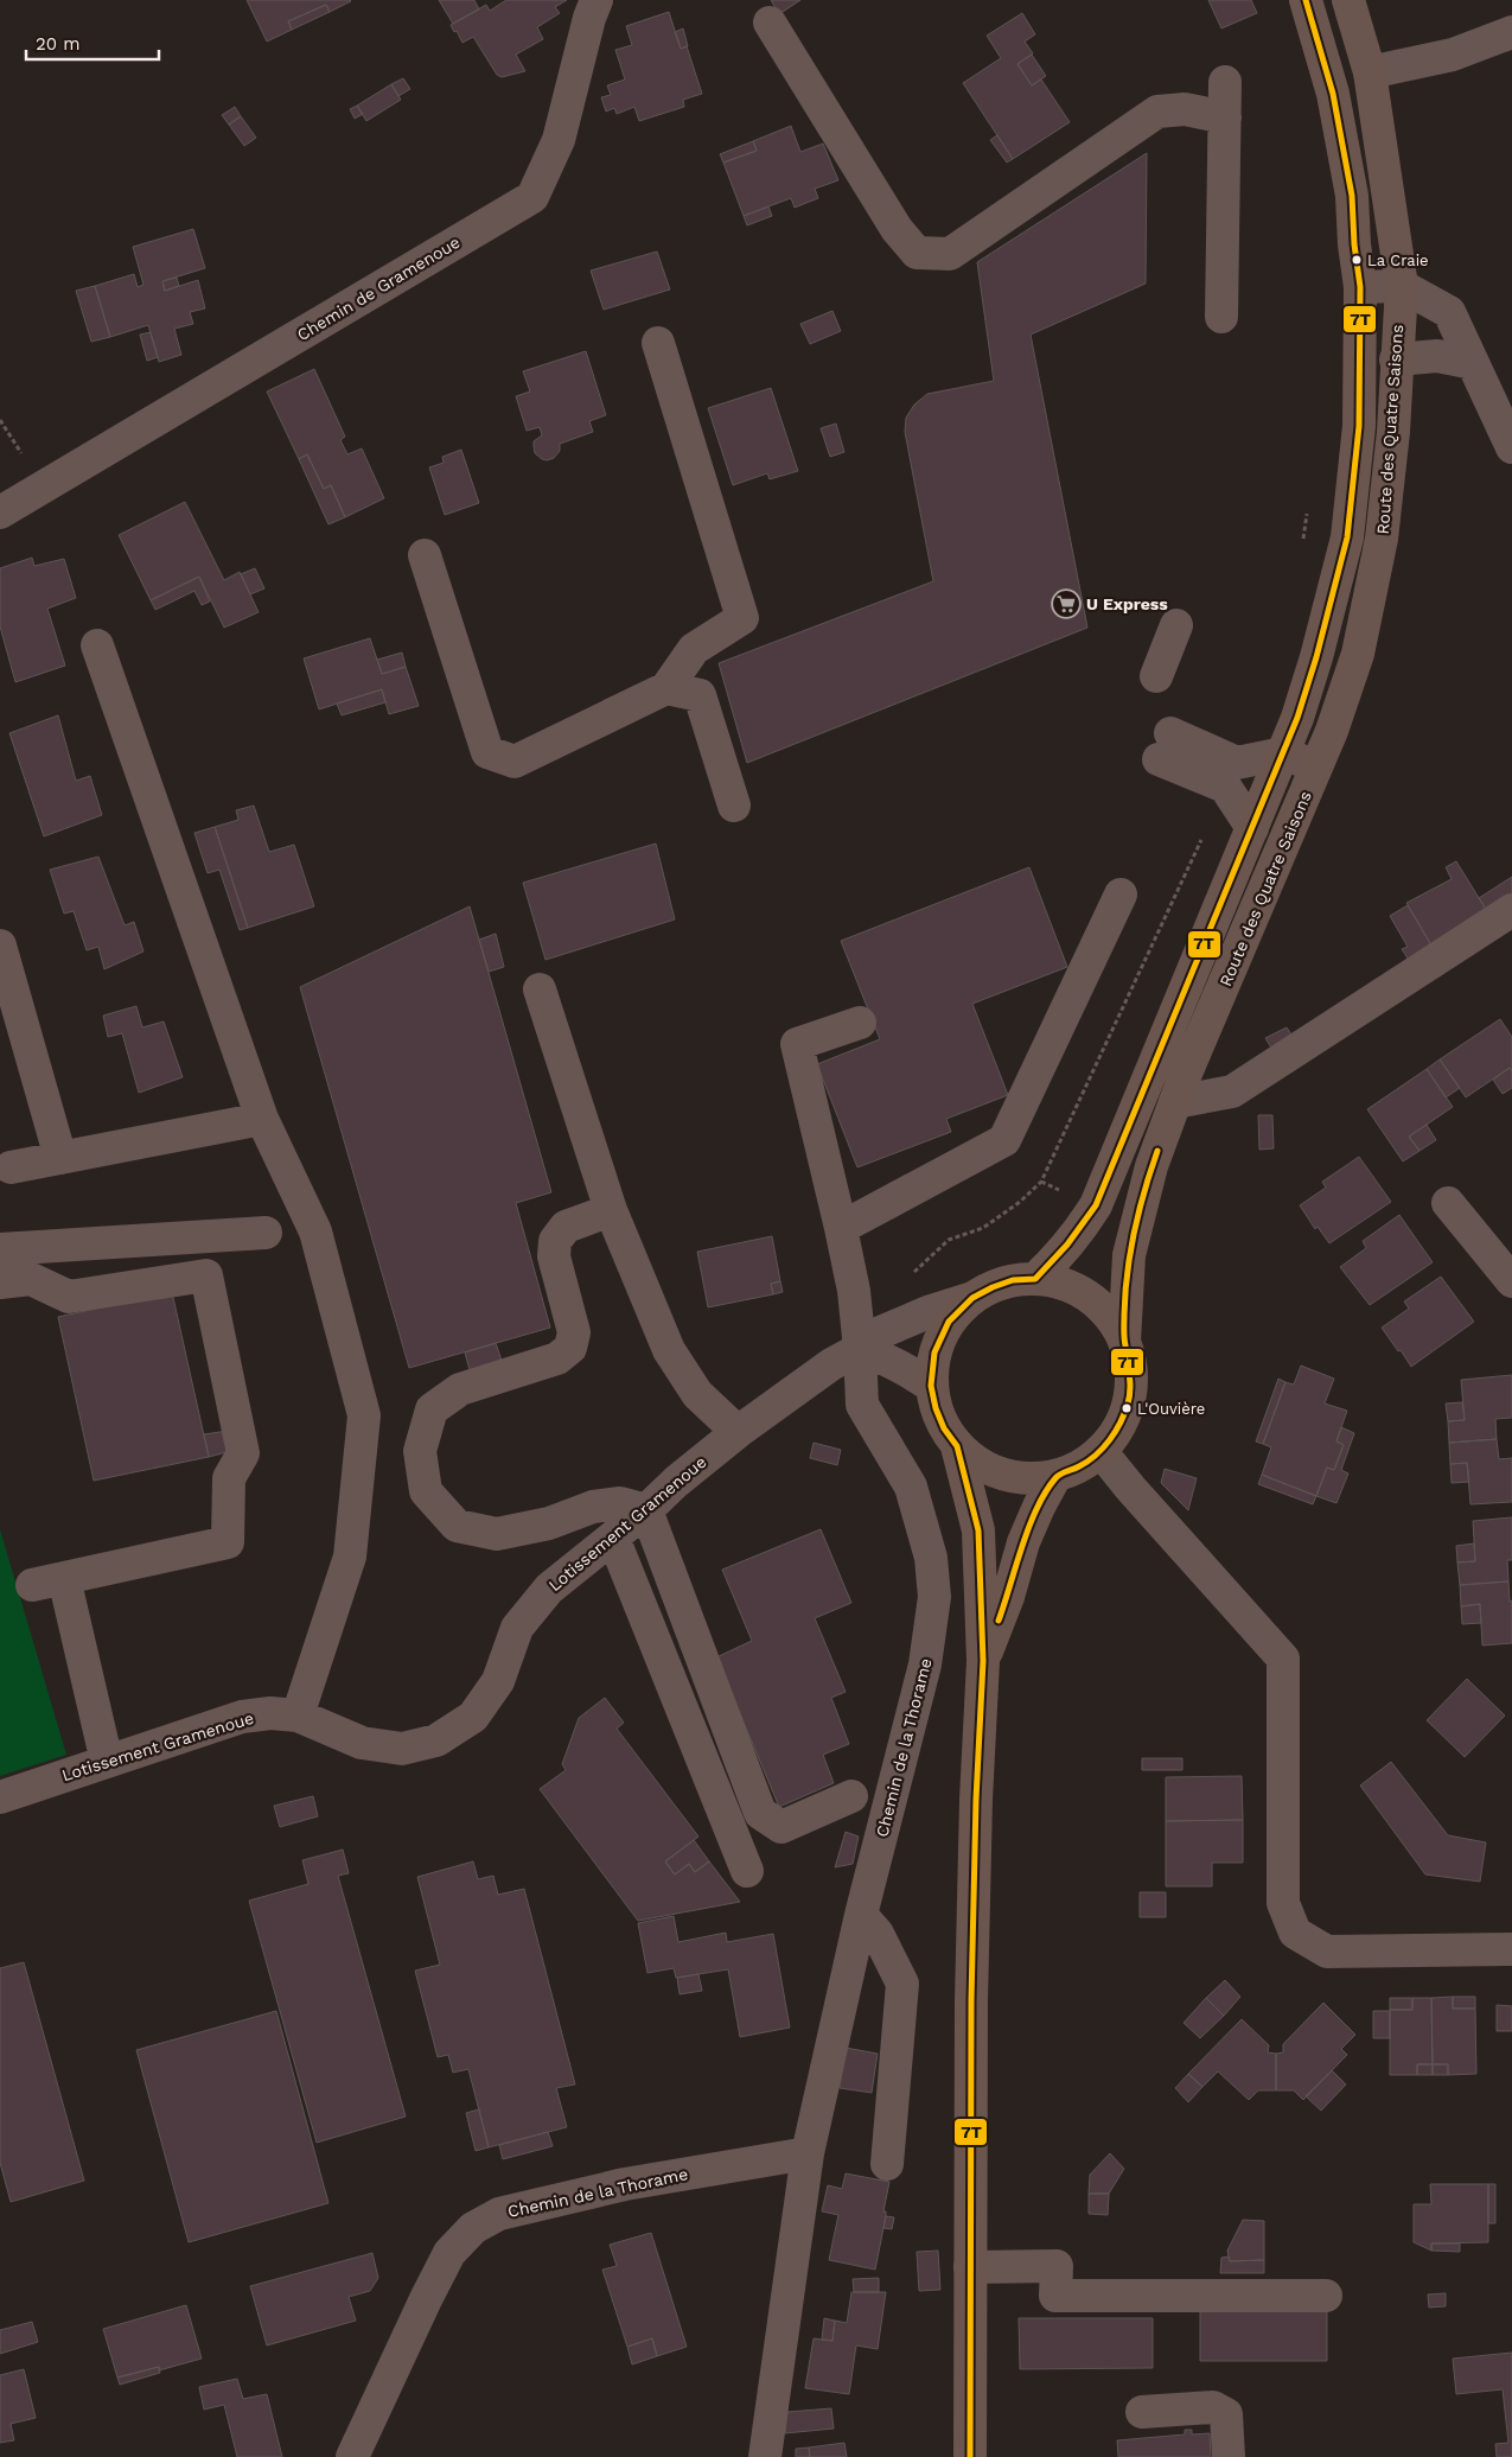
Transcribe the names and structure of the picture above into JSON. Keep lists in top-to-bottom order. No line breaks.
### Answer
{"streets":{"main road":["Route des Quatre Saisons"],"street":["Chemin de Gramenoue","Lotissement Gramenoue","Chemin de la Thorame"]},"crossings":[["Route des Quatre Saisons","Lotissement Gramenoue"],["Lotissement Gramenoue","Chemin de la Thorame"]],"places":{"other":["La Craie","L'Ouvière"],"supermarket":["U Express"]},"lines":["transit line 7T"],"scale_bar":"20 m"}
